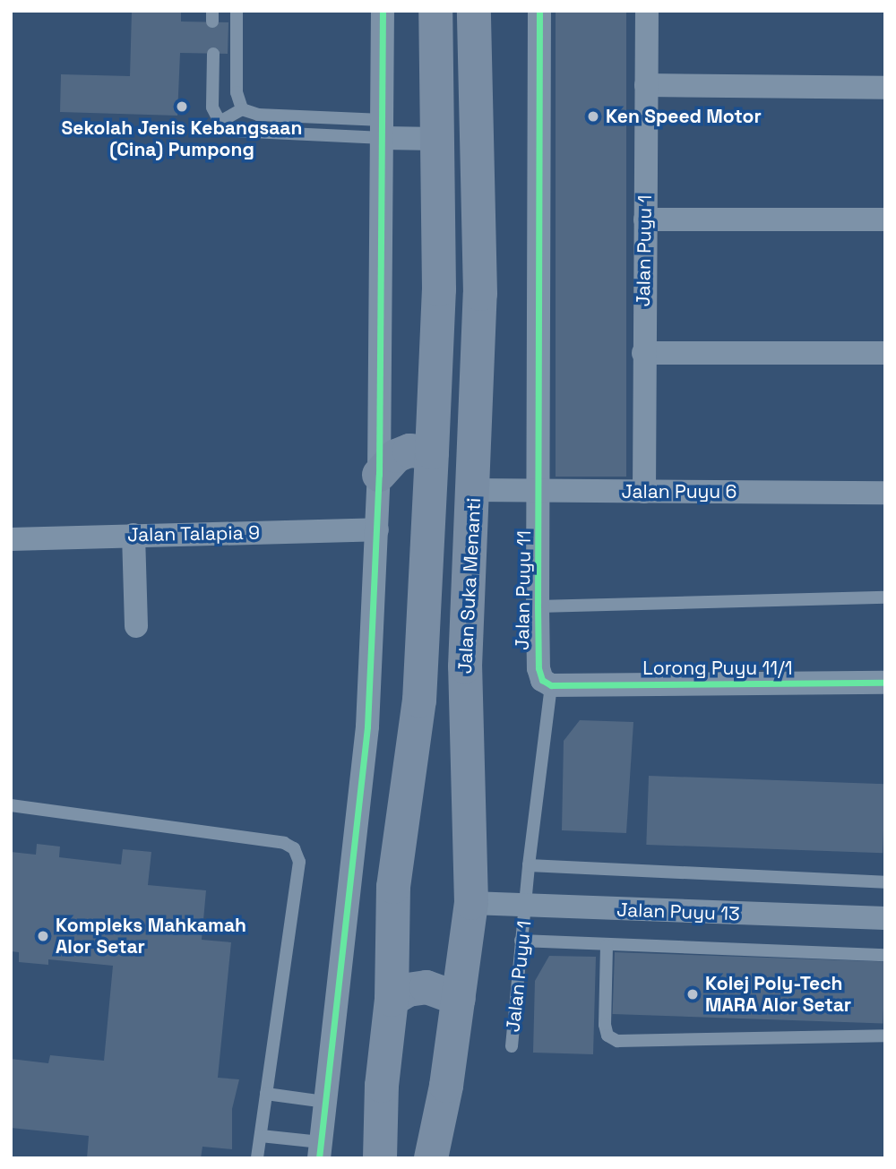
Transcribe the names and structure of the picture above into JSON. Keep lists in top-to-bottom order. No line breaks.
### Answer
{"streets":{"main road":["Jalan Suka Menanti"],"street":["Jalan Puyu 1","Jalan Puyu 6","Jalan Talapia 9","Jalan Puyu 11","Lorong Puyu 11/1","Jalan Puyu 13"]},"crossings":[["Jalan Puyu 1","Jalan Puyu 6"],["Jalan Puyu 1","Jalan Puyu 11"],["Jalan Puyu 1","Lorong Puyu 11/1"],["Jalan Puyu 1","Jalan Puyu 13"],["Jalan Puyu 6","Jalan Suka Menanti"],["Jalan Puyu 6","Jalan Puyu 11"],["Jalan Suka Menanti","Jalan Puyu 13"],["Jalan Puyu 11","Lorong Puyu 11/1"]],"places":["Sekolah Jenis Kebangsaan (Cina) Pumpong","Ken Speed Motor","Kompleks Mahkamah Alor Setar","Kolej Poly-Tech MARA Alor Setar"]}
